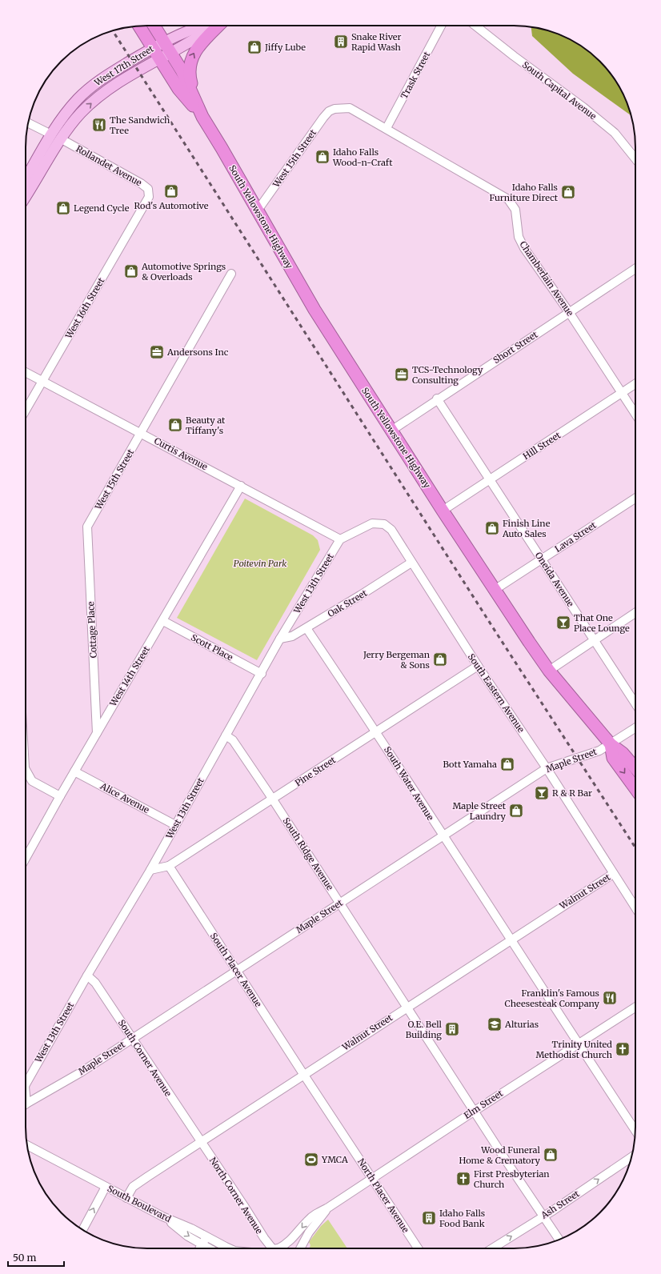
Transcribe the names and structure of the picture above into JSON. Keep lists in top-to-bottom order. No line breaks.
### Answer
{"streets":{"highway":["South Yellowstone Highway"],"main road":["West 17th Street"],"street":["Trask Street","South Capital Avenue","West 15th Street","Rollandet Avenue","Chamberlain Avenue","West 16th Street","Short Street","Hill Street","Curtis Avenue","Lava Street","Oneida Avenue","West 13th Street","Oak Street","Cottage Place","Scott Place","West 14th Street","South Eastern Avenue","Maple Street","Pine Street","South Water Avenue","Alice Avenue","South Ridge Avenue","Walnut Street","South Placer Avenue","South Corner Avenue","Elm Street","North Corner Avenue","North Placer Avenue","South Boulevard","Ash Street"]},"crossings":[["West 17th Street","Rollandet Avenue"],["West 17th Street","South Yellowstone Highway"],["Trask Street","Chamberlain Avenue"],["West 15th Street","South Yellowstone Highway"],["West 15th Street","Chamberlain Avenue"],["West 15th Street","Curtis Avenue"],["West 15th Street","Cottage Place"],["Rollandet Avenue","West 16th Street"],["South Yellowstone Highway","Short Street"],["South Yellowstone Highway","Hill Street"],["South Yellowstone Highway","Lava Street"],["South Yellowstone Highway","Maple Street"],["Chamberlain Avenue","Short Street"],["Chamberlain Avenue","Hill Street"],["West 16th Street","Curtis Avenue"],["Short Street","Oneida Avenue"],["Hill Street","Oneida Avenue"],["Curtis Avenue","West 13th Street"],["Curtis Avenue","West 14th Street"],["Curtis Avenue","South Eastern Avenue"],["Lava Street","Oneida Avenue"],["West 13th Street","Oak Street"],["West 13th Street","Scott Place"],["West 13th Street","South Eastern Avenue"],["West 13th Street","Pine Street"],["West 13th Street","Alice Avenue"],["West 13th Street","South Ridge Avenue"],["West 13th Street","South Corner Avenue"],["Oak Street","South Eastern Avenue"],["Oak Street","South Water Avenue"],["Cottage Place","West 14th Street"],["Scott Place","West 14th Street"],["West 14th Street","Alice Avenue"],["South Eastern Avenue","Maple Street"],["South Eastern Avenue","Pine Street"],["South Eastern Avenue","Walnut Street"],["Maple Street","South Water Avenue"],["Maple Street","South Ridge Avenue"],["Maple Street","South Placer Avenue"],["Maple Street","South Corner Avenue"],["Pine Street","South Water Avenue"],["Pine Street","South Ridge Avenue"],["Pine Street","South Placer Avenue"],["South Water Avenue","Walnut Street"],["South Water Avenue","Elm Street"],["South Ridge Avenue","Walnut Street"],["South Ridge Avenue","Elm Street"],["South Ridge Avenue","Ash Street"],["Walnut Street","South Placer Avenue"],["Walnut Street","South Corner Avenue"],["Walnut Street","North Corner Avenue"],["Walnut Street","North Placer Avenue"],["Walnut Street","South Boulevard"],["South Placer Avenue","North Placer Avenue"],["South Corner Avenue","North Corner Avenue"],["Elm Street","North Placer Avenue"]],"one_way":["Ash Street"],"parks":["Poitevin Park"],"places":{"building":["Snake River Rapid Wash","O.E. Bell Building","Idaho Falls Food Bank"],"shop":["Jiffy Lube","Idaho Falls Wood-n-Craft","Rod's Automotive","Idaho Falls Furniture Direct","Legend Cycle","Automotive Springs & Overloads","Beauty at Tiffany's","Finish Line Auto Sales","Jerry Bergeman & Sons","Bott Yamaha","Maple Street Laundry","Wood Funeral Home & Crematory"],"restaurant":["The Sandwich Tree","Franklin's Famous Cheesesteak Company"],"office":["Andersons Inc","TCS-Technology Consulting"],"bar":["That One Place Lounge","R & R Bar"],"school or university":["Alturias"],"church":["Trinity United Methodist Church","First Presbyterian Church"],"sports":["YMCA"]},"scale_bar":"50 m"}
